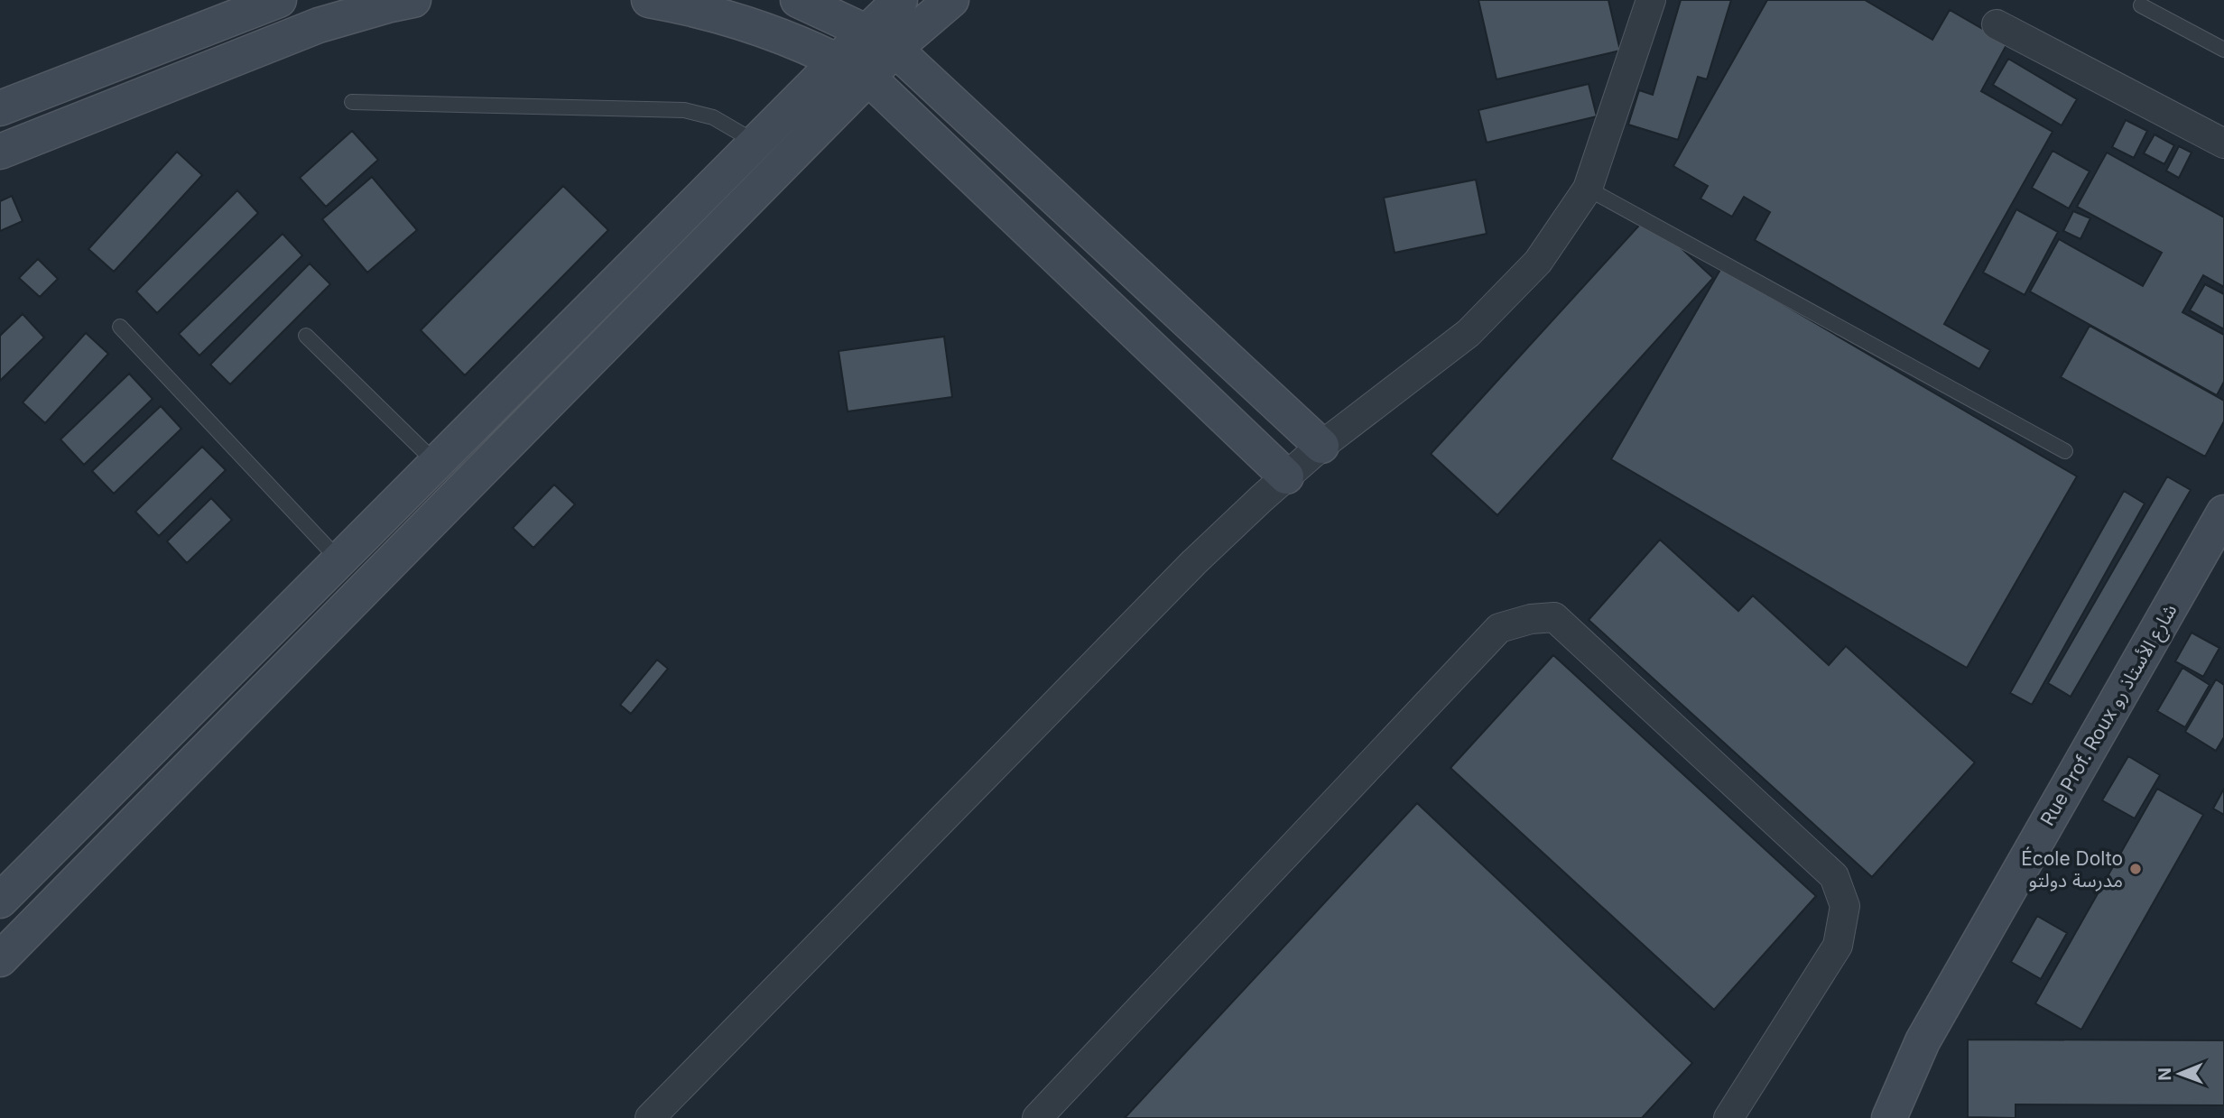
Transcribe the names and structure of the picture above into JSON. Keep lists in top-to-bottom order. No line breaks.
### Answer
{"streets":{"street":["Rue Prof. Roux شارع الأستاذ رو"]},"places":["École Dolto مدرسة دولتو"],"north":"left"}
